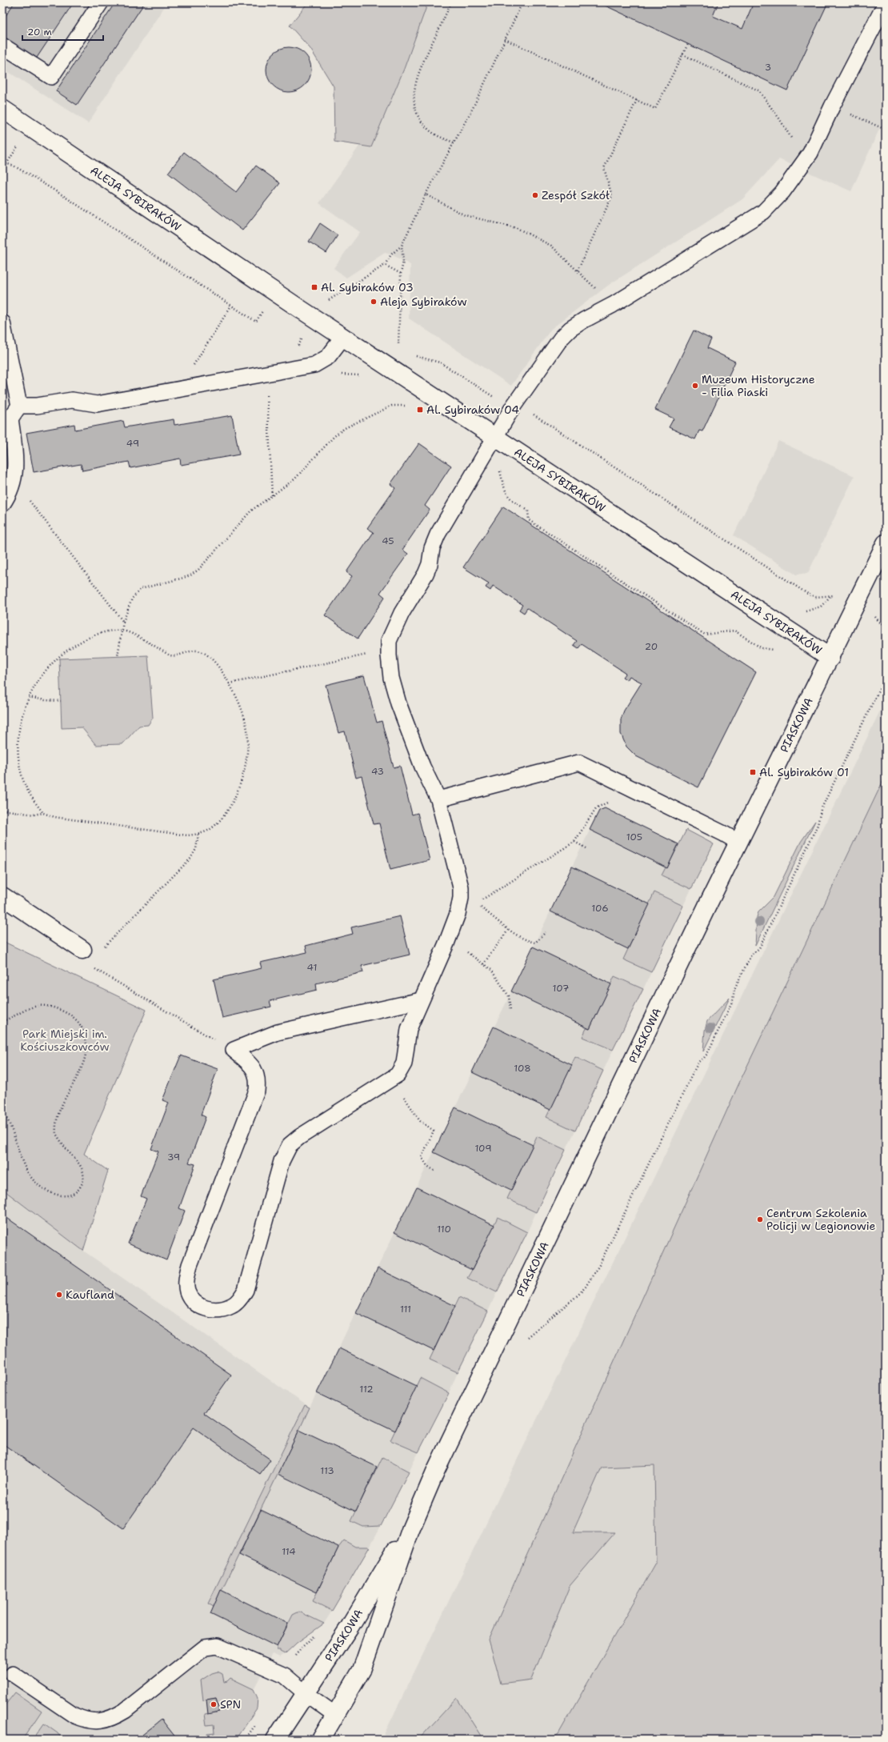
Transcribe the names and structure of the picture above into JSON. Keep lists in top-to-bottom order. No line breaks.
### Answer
{"streets":{"street":["ALEJA SYBIRAKÓW","PIASKOWA"]},"crossings":[["ALEJA SYBIRAKÓW","PIASKOWA"]],"parks":["Park Miejski im. Kościuszkowców"],"places":{"other":["Zespół Szkół","Aleja Sybiraków","Muzeum Historyczne - Filia Piaski","Centrum Szkolenia Policji w Legionowie","Kaufland","SPN"],"transit":["Al. Sybiraków 03","Al. Sybiraków 04","Al. Sybiraków 01"]},"house_numbers":["3","49","45","20","43","105","106","41","107","108","109","39","110","111","112","113","114"],"scale_bar":"20 m"}
